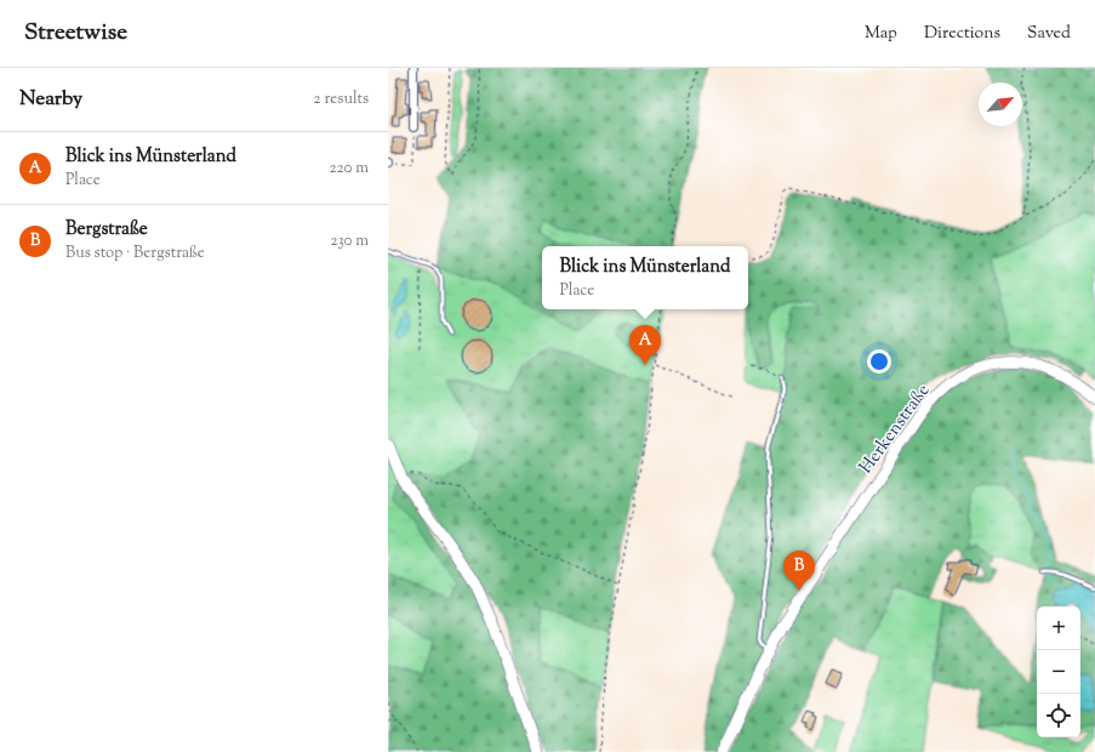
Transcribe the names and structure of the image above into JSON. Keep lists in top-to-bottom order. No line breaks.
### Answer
{"streets":{"main road":["Herkenstraße"]},"north":"top right","page":{"header":"Streetwise","nav":["Map","Directions","Saved"],"heading":["Nearby","2 results"],"list":[{"mark":"A","name":"Blick ins Münsterland","note":"Place","value":"220 m"},{"mark":"B","name":"Bergstraße","note":"Bus stop · Bergstraße","value":"230 m"}],"popup":["Blick ins Münsterland","Place"],"pins":["A","B"],"map_buttons":["+","−"]}}
